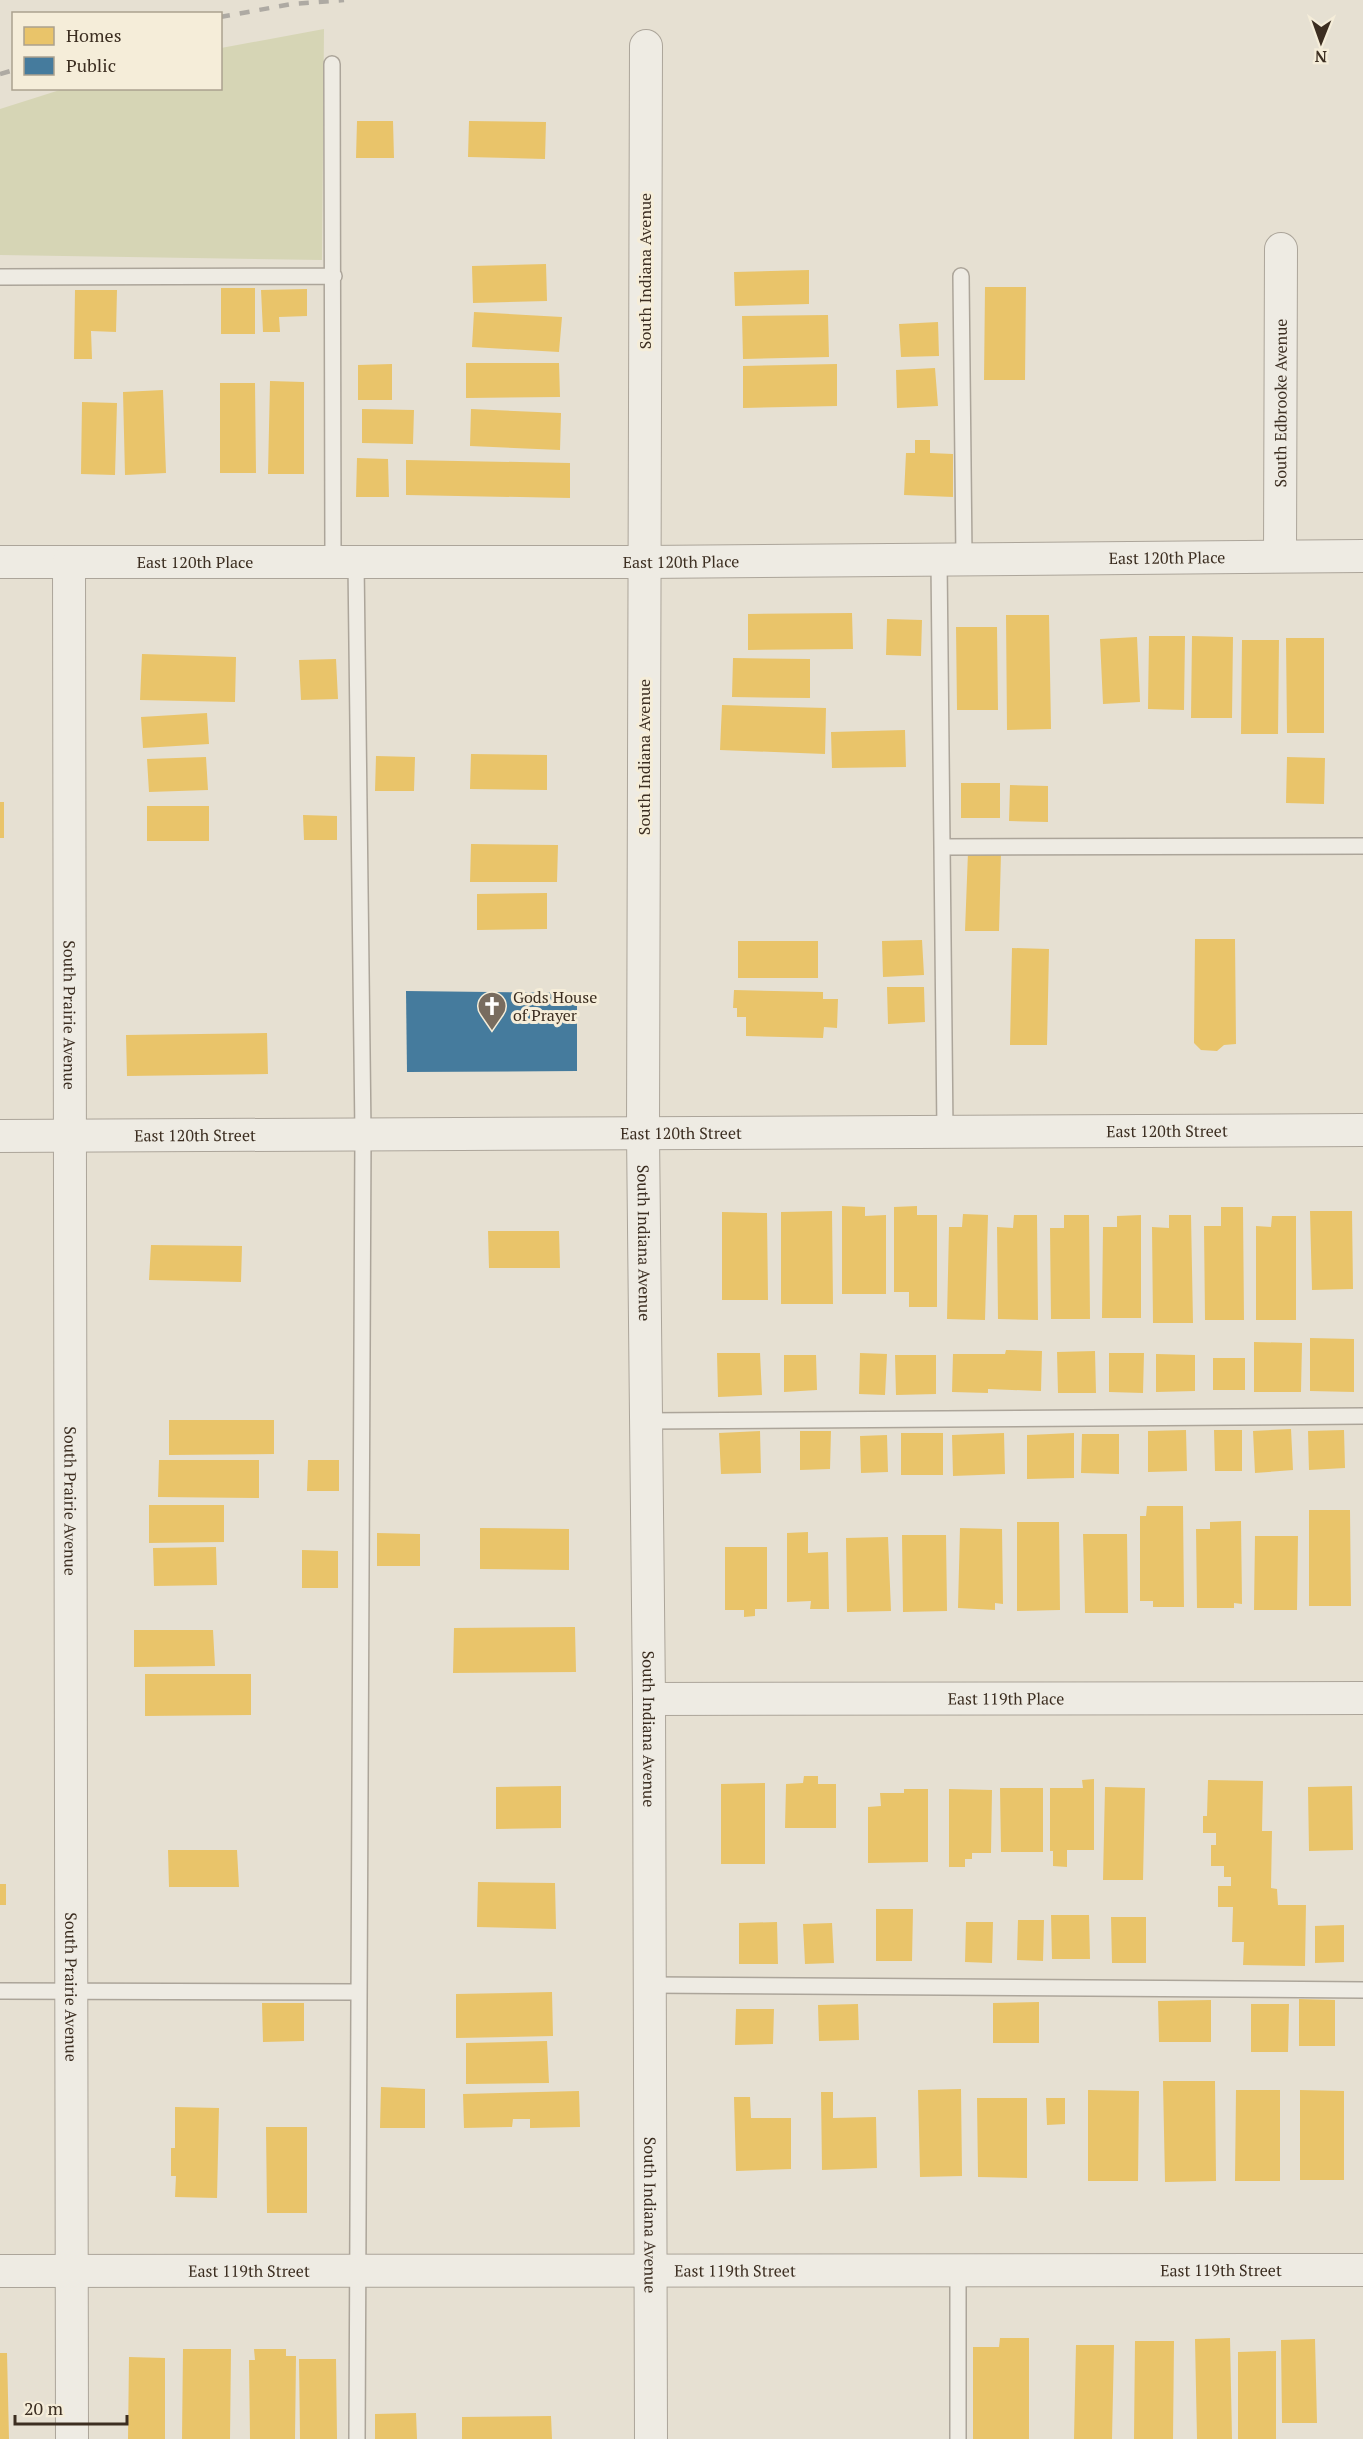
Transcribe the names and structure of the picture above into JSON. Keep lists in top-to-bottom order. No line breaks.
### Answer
{"streets":{"street":["South Indiana Avenue","South Edbrooke Avenue","East 120th Place","South Prairie Avenue","East 120th Street","East 119th Place","East 119th Street"]},"crossings":[["South Indiana Avenue","East 120th Place"],["South Indiana Avenue","East 120th Street"],["South Indiana Avenue","East 119th Place"],["South Indiana Avenue","East 119th Street"],["South Edbrooke Avenue","East 120th Place"],["East 120th Place","South Prairie Avenue"],["South Prairie Avenue","East 120th Street"],["South Prairie Avenue","East 119th Street"]],"places":{"church":["Gods House of Prayer"]},"legend":["Homes","Public"],"scale_bar":"20 m","north":"bottom"}
